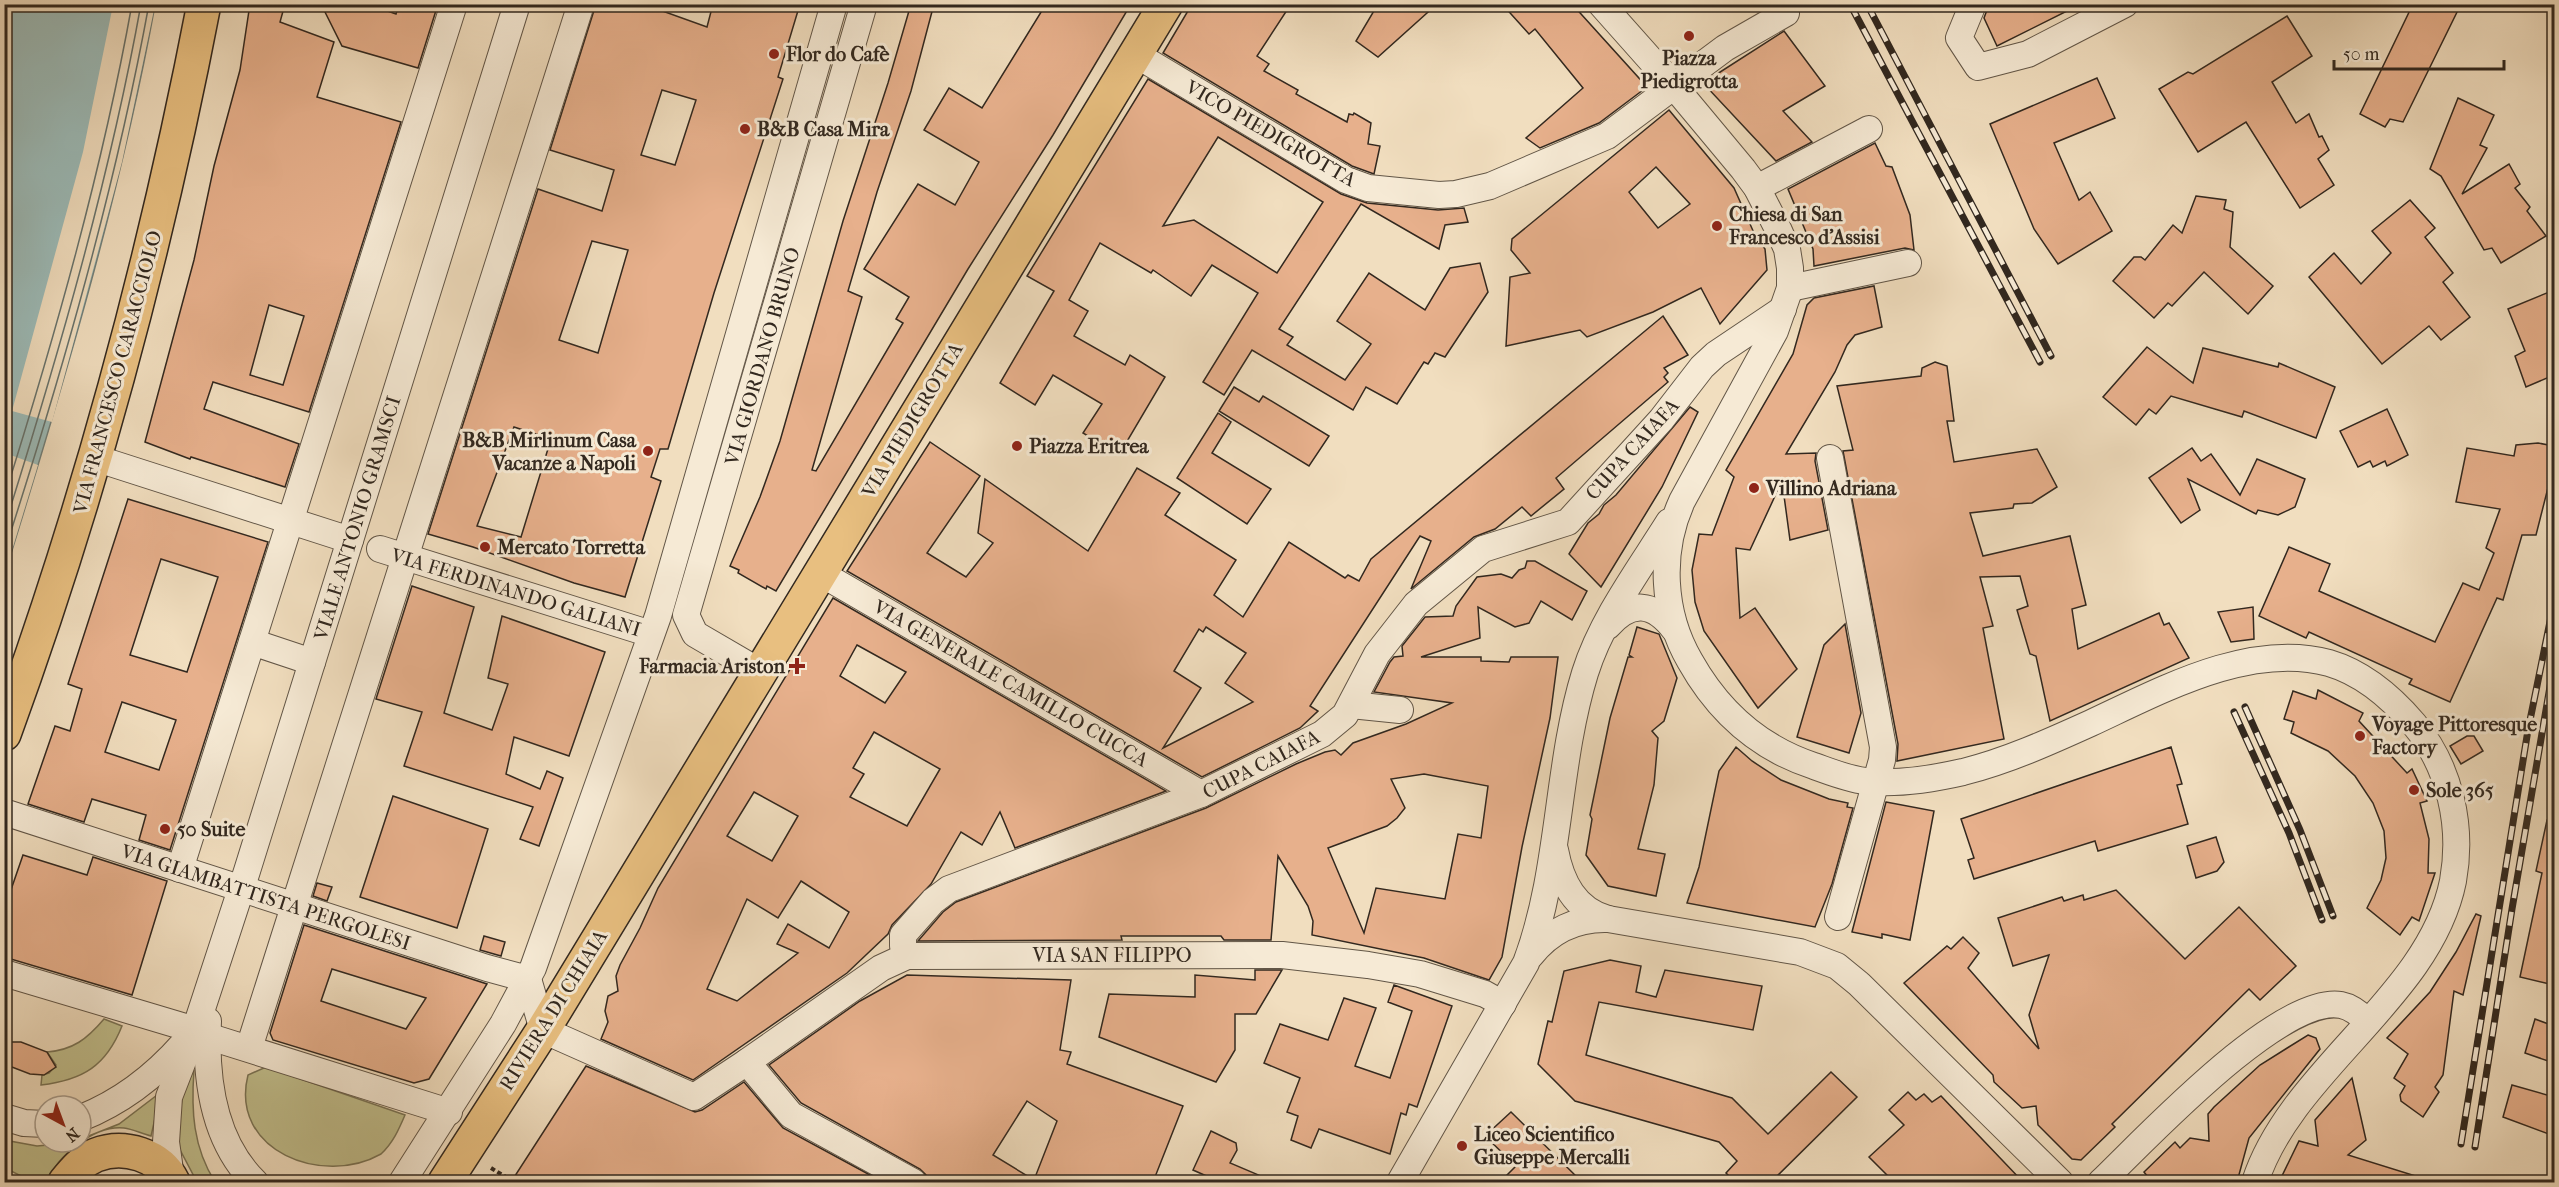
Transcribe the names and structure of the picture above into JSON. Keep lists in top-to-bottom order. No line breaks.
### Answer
{"streets":{"main road":["VIA FRANCESCO CARACCIOLO","VIA PIEDIGROTTA","RIVIERA DI CHIAIA"],"street":["VICO PIEDIGROTTA","VIA GIORDANO BRUNO","CUPA CAIAFA","VIALE ANTONIO GRAMSCI","VIA FERDINANDO GALIANI","VIA GENERALE CAMILLO CUCCA","VIA GIAMBATTISTA PERGOLESI","VIA SAN FILIPPO"]},"crossings":[["VICO PIEDIGROTTA","VIA PIEDIGROTTA"],["VIA GIORDANO BRUNO","VIA PIEDIGROTTA"],["VIA PIEDIGROTTA","VIA GENERALE CAMILLO CUCCA"],["VIA PIEDIGROTTA","RIVIERA DI CHIAIA"],["CUPA CAIAFA","VIA GENERALE CAMILLO CUCCA"],["CUPA CAIAFA","VIA SAN FILIPPO"],["VIALE ANTONIO GRAMSCI","VIA GIAMBATTISTA PERGOLESI"],["VIA SAN FILIPPO","RIVIERA DI CHIAIA"]],"places":{"other":["Piazza Piedigrotta","Flor do Cafè","B&B Casa Mira","Chiesa di San Francesco d'Assisi","Piazza Eritrea","B&B Mirlinum Casa Vacanze a Napoli","Villino Adriana","Mercato Torretta","Voyage Pittoresque Factory","Sole 365","50 Suite","Liceo Scientifico Giuseppe Mercalli"],"health":["Farmacia Ariston"]},"scale_bar":"50 m","north":"bottom right"}
